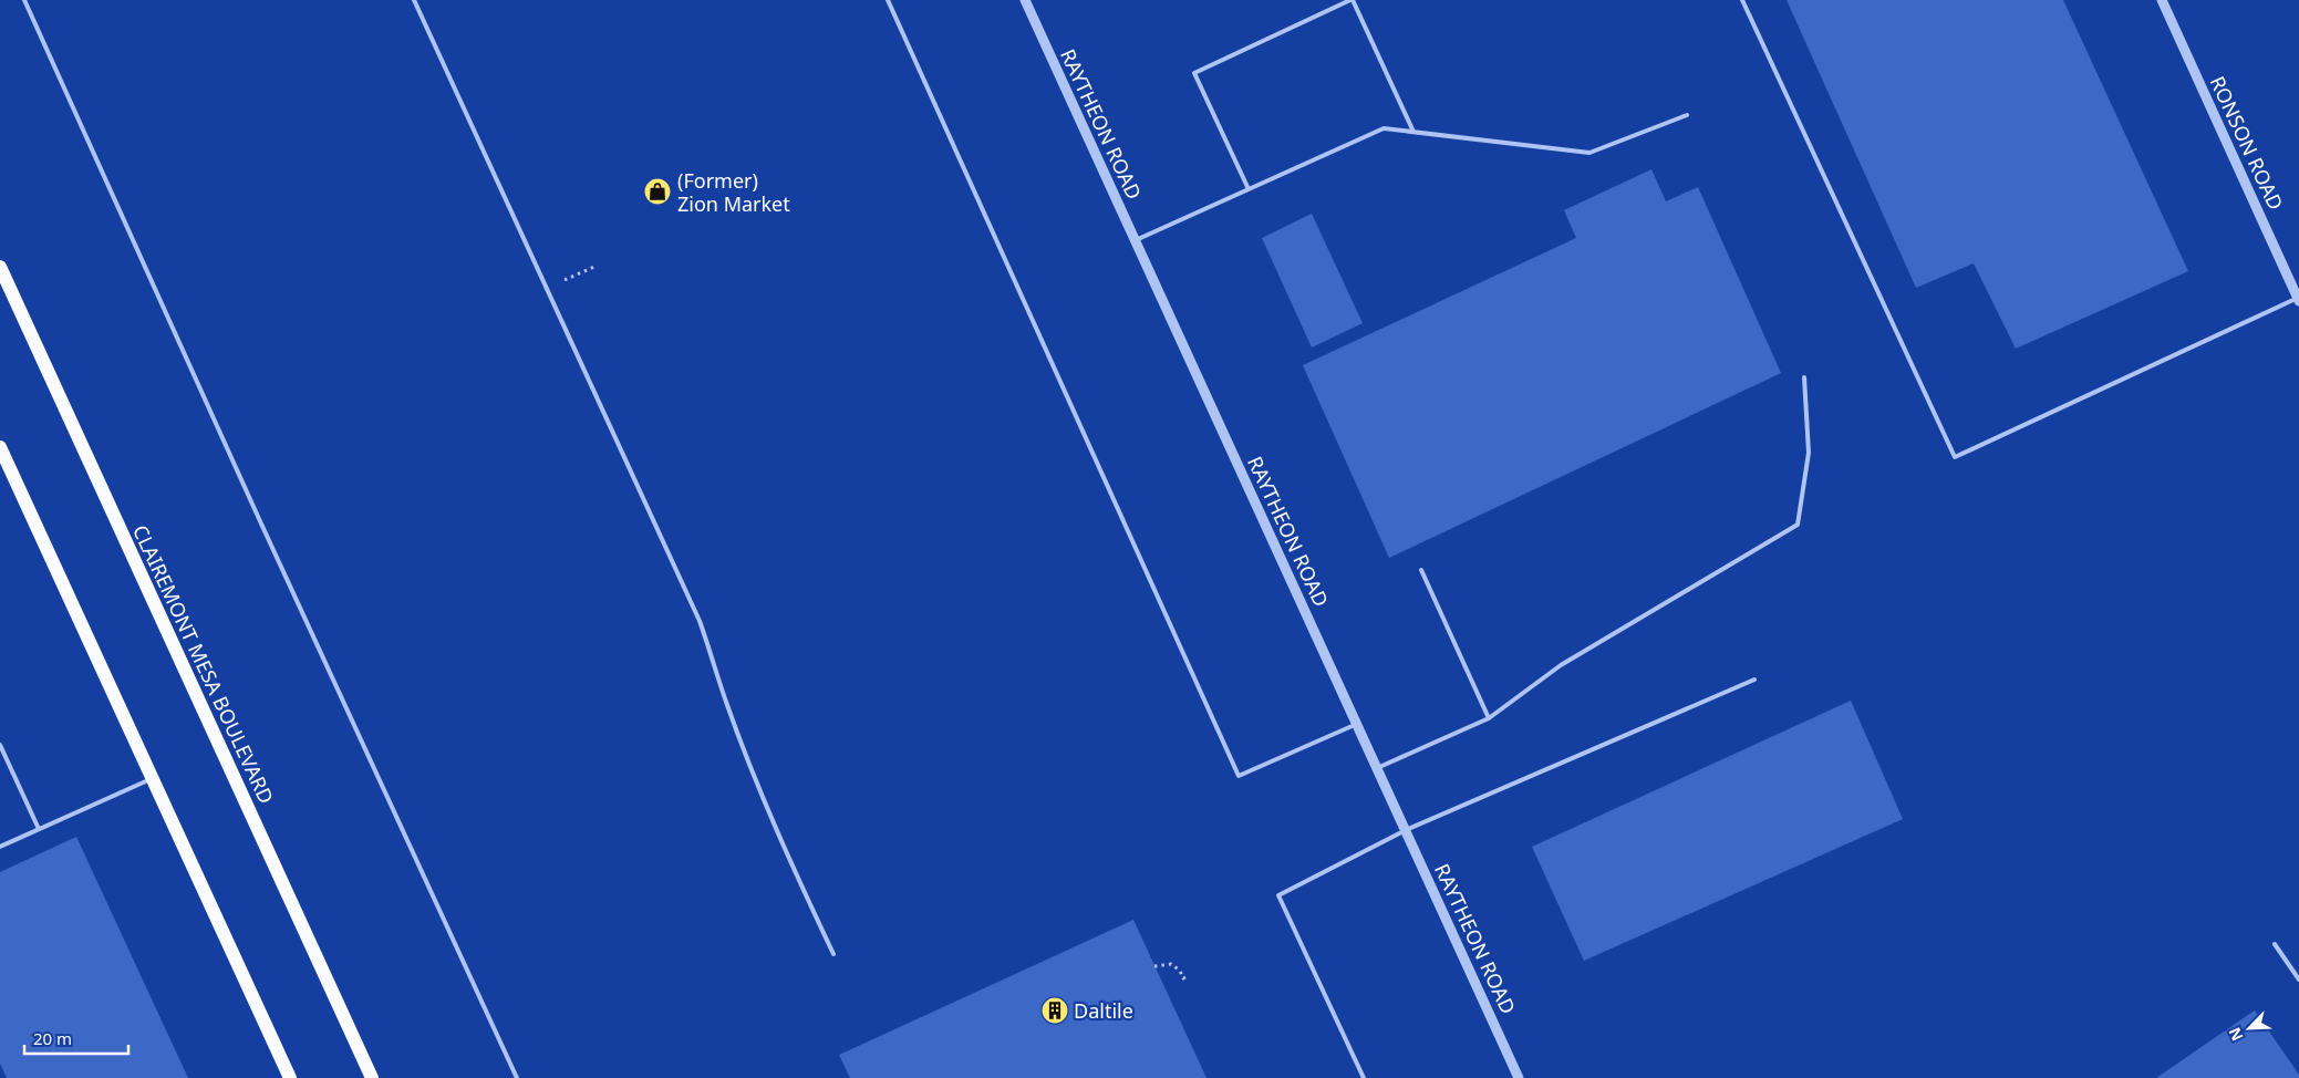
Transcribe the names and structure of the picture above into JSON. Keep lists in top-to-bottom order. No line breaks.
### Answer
{"streets":{"main road":["CLAIREMONT MESA BOULEVARD"],"street":["RAYTHEON ROAD","RONSON ROAD"]},"places":{"shop":["(Former) Zion Market"],"building":["Daltile"]},"scale_bar":"20 m","north":"bottom left"}
